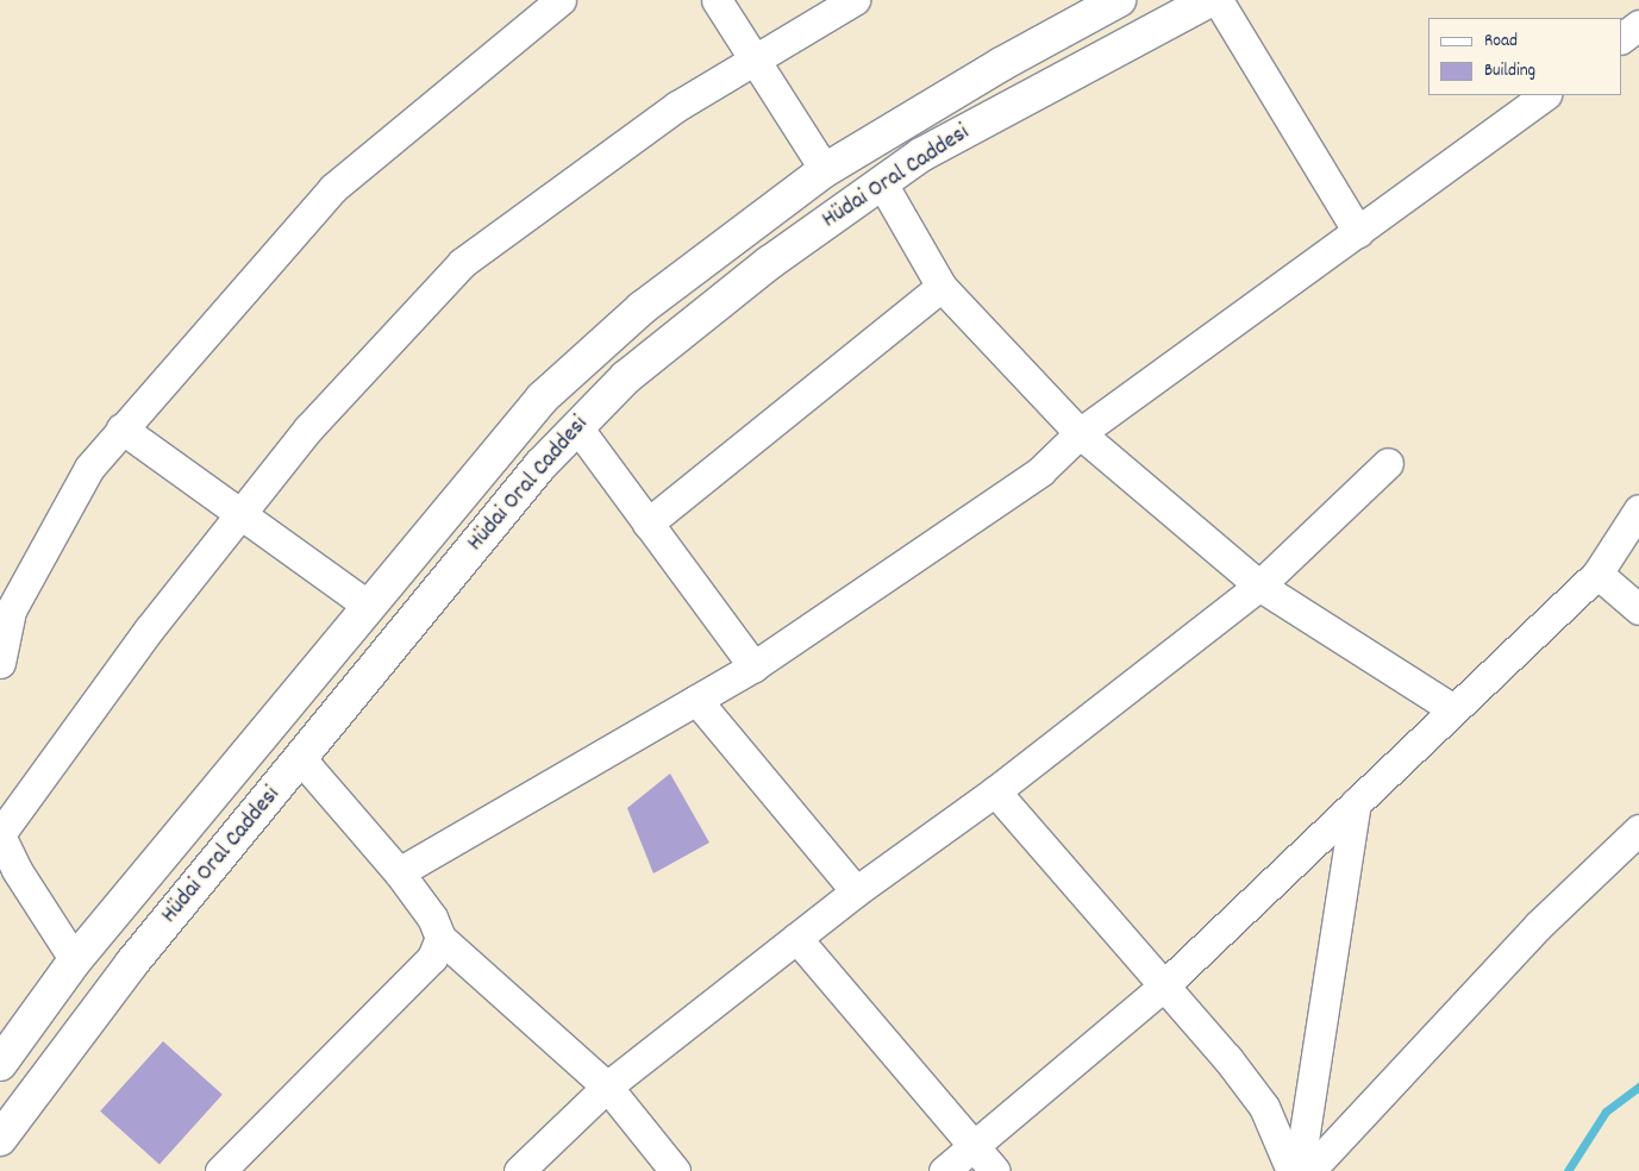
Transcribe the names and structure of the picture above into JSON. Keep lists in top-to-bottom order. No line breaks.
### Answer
{"streets":{"street":["Hüdai Oral Caddesi"]},"legend":["Road","Building"]}
